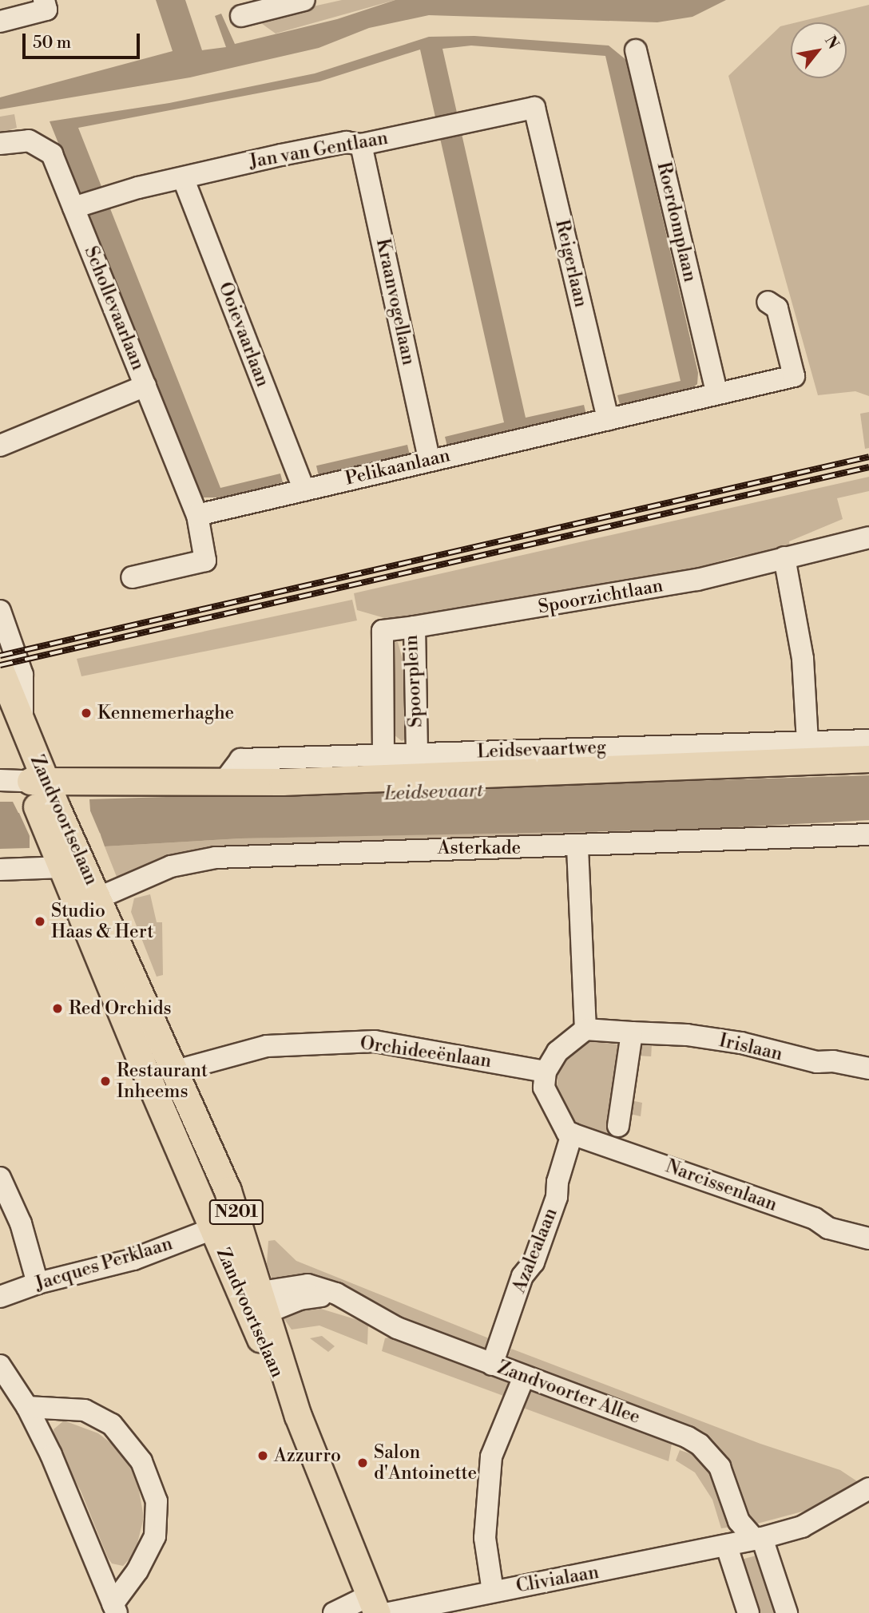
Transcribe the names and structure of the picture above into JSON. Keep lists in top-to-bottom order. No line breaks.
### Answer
{"streets":{"main road":["Leidsevaartweg","Zandvoortselaan","N201"],"street":["Jan van Gentlaan","Roerdomplaan","Reigerlaan","Kraanvogellaan","Schollevaarlaan","Ooievaarlaan","Pelikaanlaan","Spoorzichtlaan","Spoorplein","Asterkade","Irislaan","Orchideeënlaan","Narcissenlaan","Azalealaan","Jacques Perklaan","Zandvoorter Allee","Clivialaan"]},"crossings":[["Jan van Gentlaan","Reigerlaan"],["Jan van Gentlaan","Kraanvogellaan"],["Jan van Gentlaan","Schollevaarlaan"],["Jan van Gentlaan","Ooievaarlaan"],["Roerdomplaan","Pelikaanlaan"],["Reigerlaan","Pelikaanlaan"],["Kraanvogellaan","Pelikaanlaan"],["Schollevaarlaan","Pelikaanlaan"],["Ooievaarlaan","Pelikaanlaan"],["Spoorzichtlaan","Spoorplein"],["Spoorplein","Leidsevaartweg"],["Leidsevaartweg","Zandvoortselaan"],["Zandvoortselaan","Asterkade"],["Zandvoortselaan","Orchideeënlaan"],["Zandvoortselaan","Jacques Perklaan"],["Zandvoortselaan","Zandvoorter Allee"],["Zandvoortselaan","Clivialaan"],["Narcissenlaan","Azalealaan"],["Azalealaan","Zandvoorter Allee"]],"water":["Leidsevaart"],"places":["Kennemerhaghe","Studio Haas & Hert","Red Orchids","Restaurant Inheems","Azzurro","Salon d'Antoinette"],"scale_bar":"50 m","north":"top right"}
